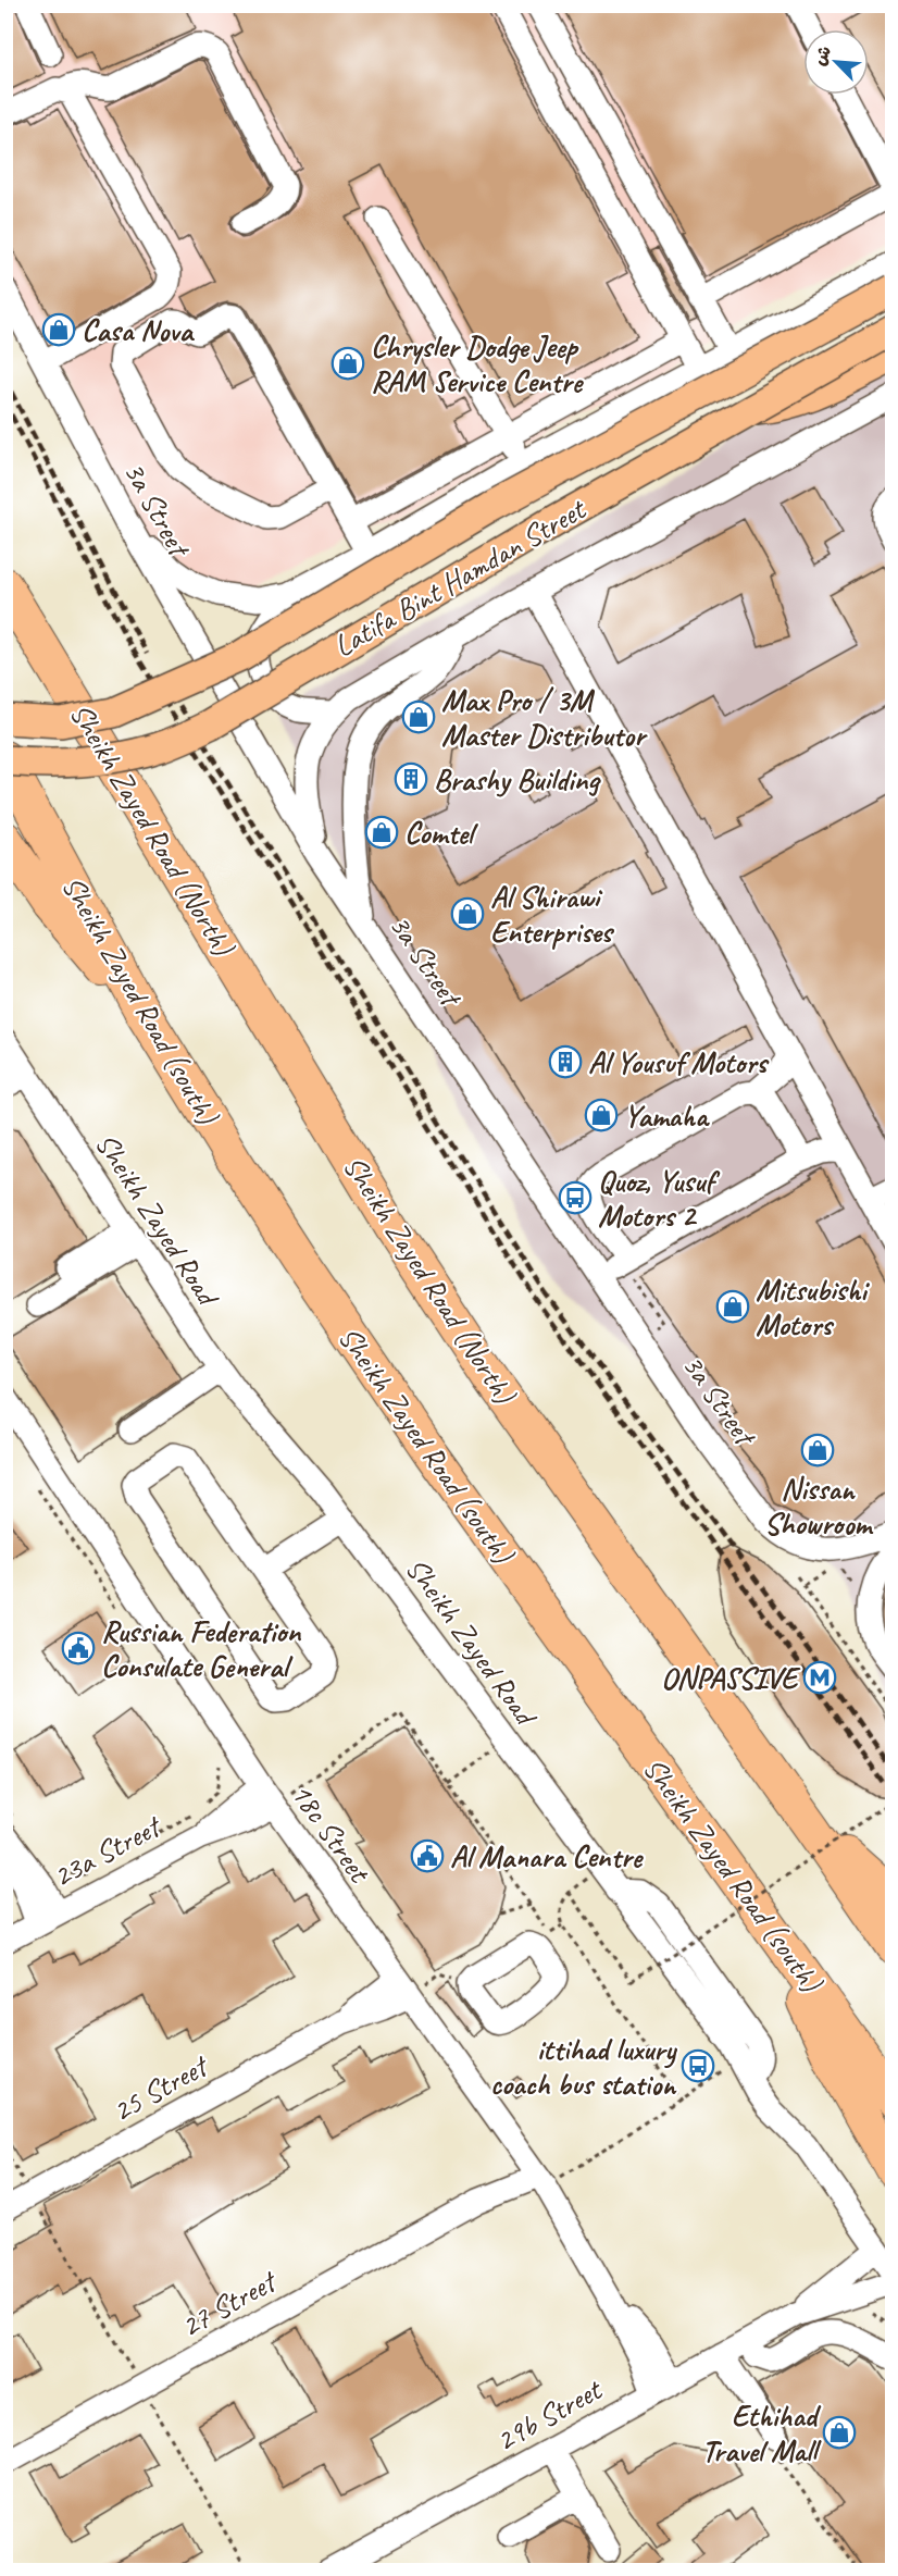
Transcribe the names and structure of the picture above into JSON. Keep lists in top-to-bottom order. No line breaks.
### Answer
{"streets":{"highway":["Sheikh Zayed Road (North)","Sheikh Zayed Road (south)"],"main road":["Latifa Bint Hamdan Street"],"street":["3a Street","Sheikh Zayed Road","18c Street","23a Street","25 Street","27 Street","29b Street"]},"crossings":[["3a Street","Latifa Bint Hamdan Street"],["Latifa Bint Hamdan Street","Sheikh Zayed Road (south)"],["Sheikh Zayed Road","29b Street"],["18c Street","23a Street"],["18c Street","25 Street"],["18c Street","27 Street"],["18c Street","29b Street"]],"places":{"shop":["Casa Nova","Chrysler Dodge Jeep RAM Service Centre","Max Pro / 3M Master Distributor","Comtel","Al Shirawi Enterprises","Yamaha","Mitsubishi Motors","Nissan Showroom","Ethihad Travel Mall"],"building":["Brashy Building","Al Yousuf Motors"],"bus stop":["Quoz, Yusuf Motors 2","ittihad luxury coach bus station"],"public building":["Russian Federation Consulate General","Al Manara Centre"],"metro station":["ONPASSIVE"]},"north":"top left"}
